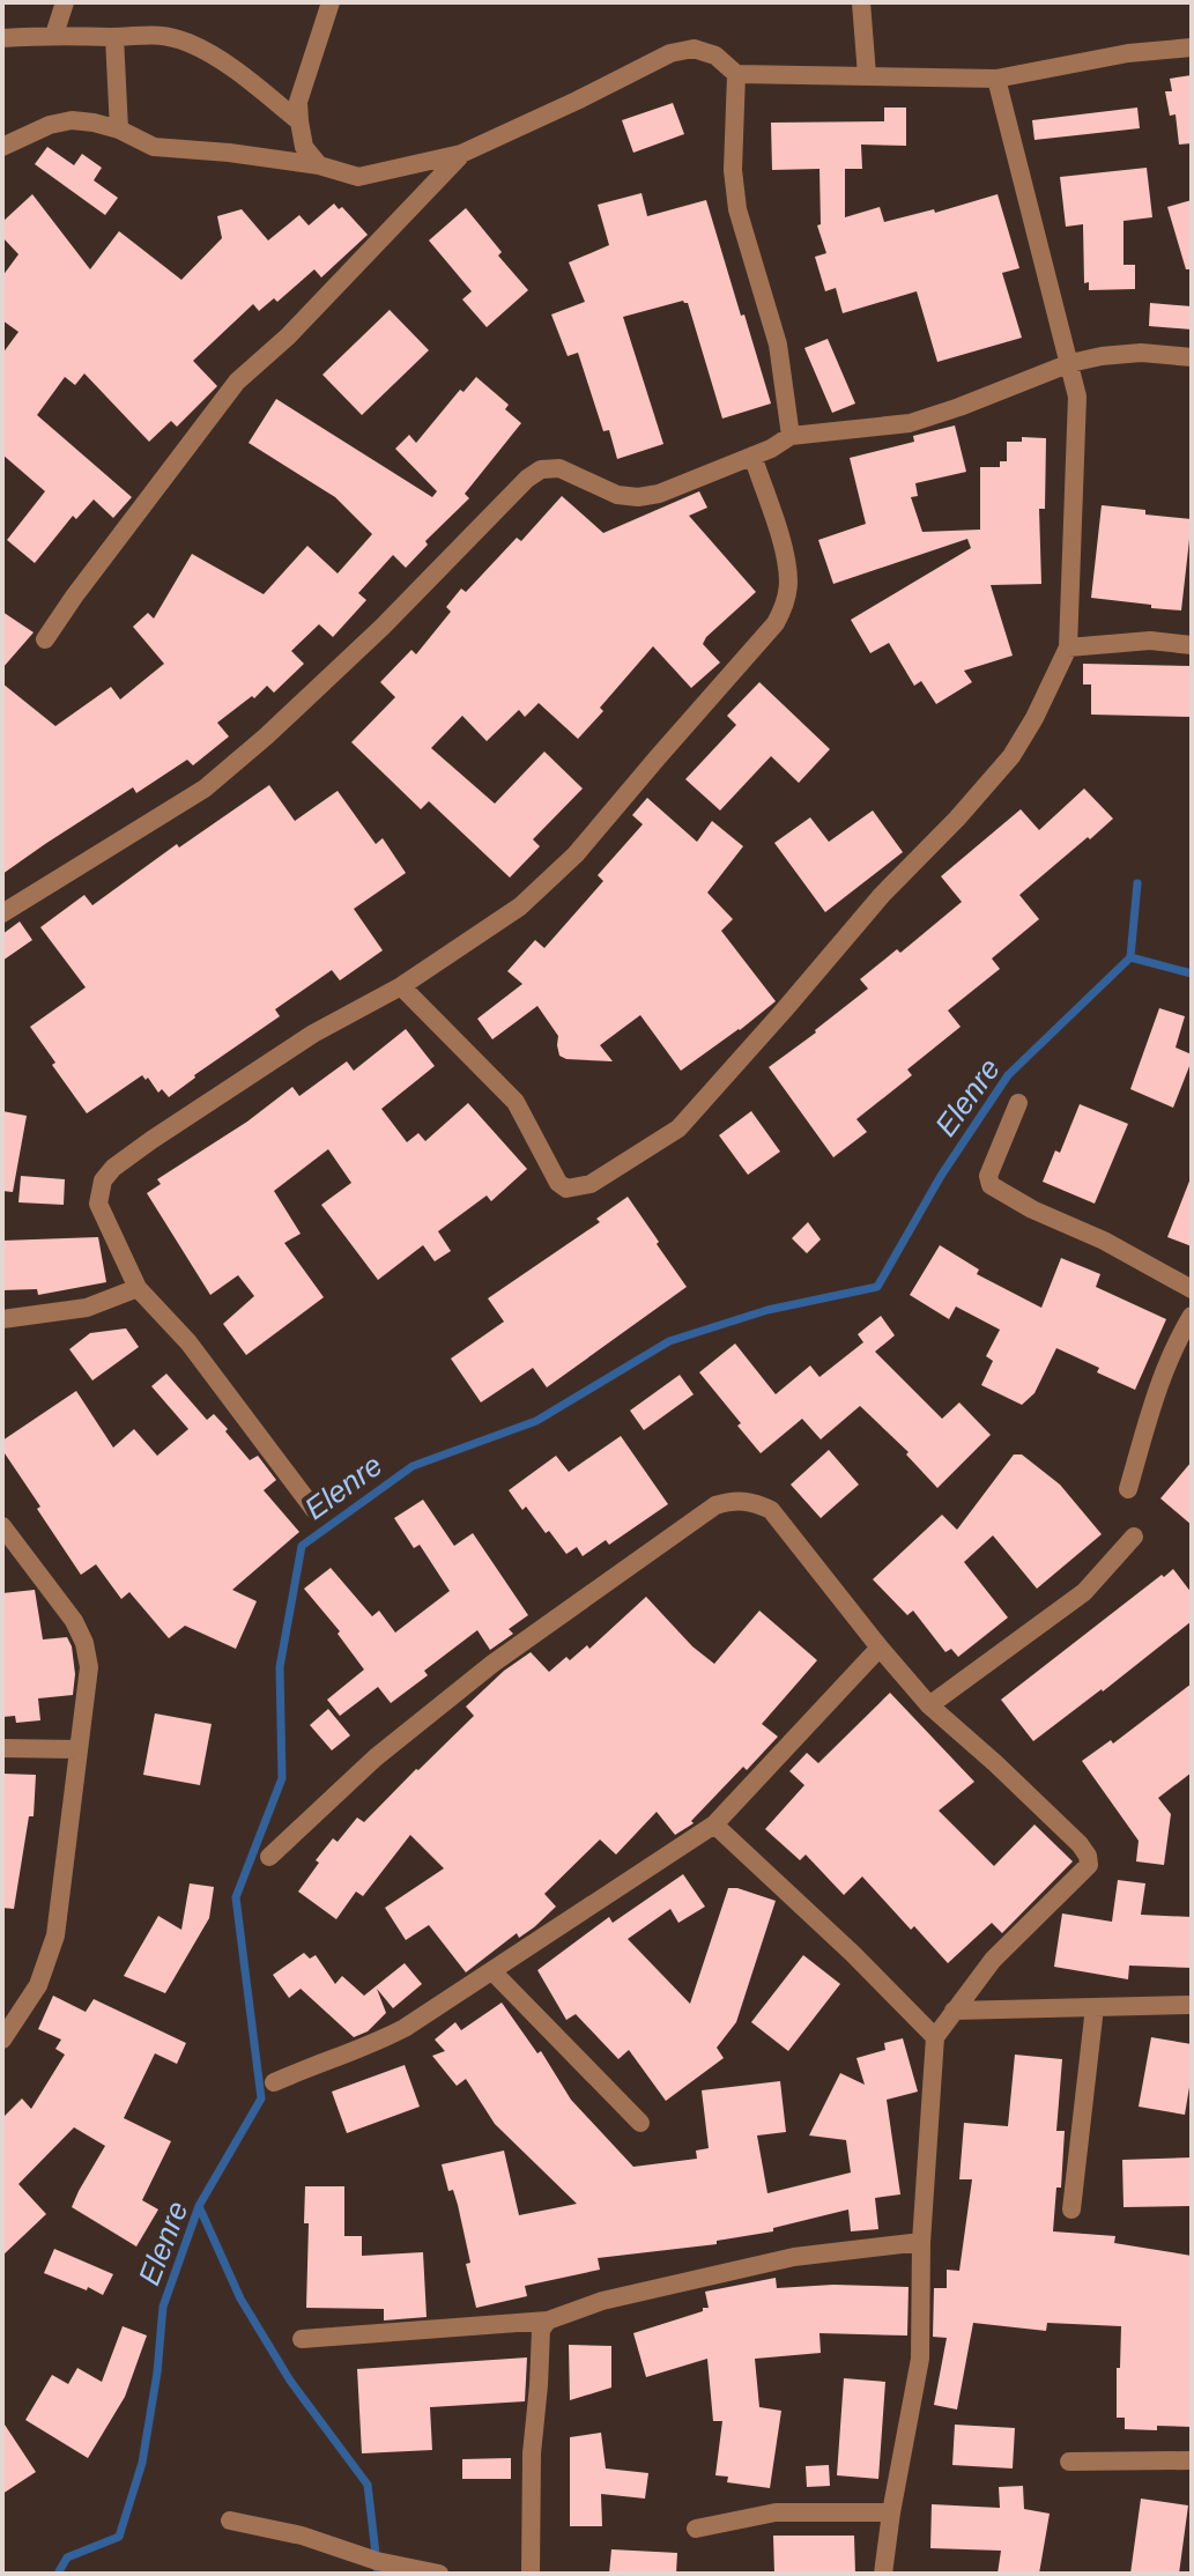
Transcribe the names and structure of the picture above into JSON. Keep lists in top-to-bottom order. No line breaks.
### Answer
{"water":["Elenre"]}
